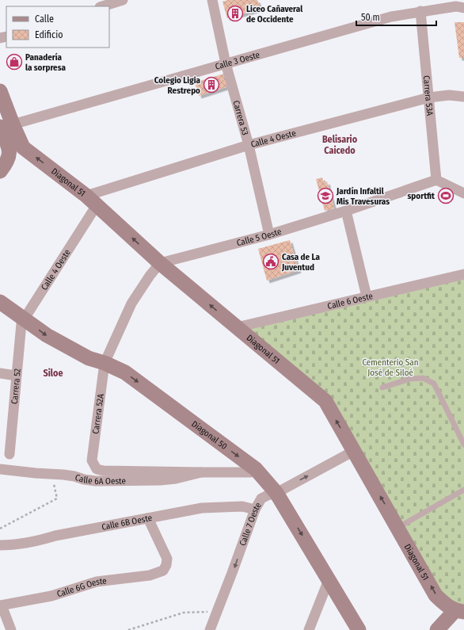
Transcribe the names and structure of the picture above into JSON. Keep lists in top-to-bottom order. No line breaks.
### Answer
{"streets":{"street":["Calle 3 Oeste","Carrera 53A","Carrera 53","Calle 4 Oeste","Diagonal 51","Calle 5 Oeste","Calle 6 Oeste","Carrera 52","Carrera 52A","Diagonal 50","Calle 6A Oeste","Calle 6B Oeste","Calle 7 Oeste","Calle 6G Oeste"]},"crossings":[["Calle 3 Oeste","Carrera 53A"],["Calle 3 Oeste","Carrera 53"],["Calle 3 Oeste","Diagonal 51"],["Carrera 53A","Calle 4 Oeste"],["Carrera 53A","Calle 5 Oeste"],["Carrera 53","Calle 4 Oeste"],["Carrera 53","Calle 5 Oeste"],["Calle 4 Oeste","Diagonal 51"],["Calle 4 Oeste","Carrera 52"],["Calle 4 Oeste","Diagonal 50"],["Diagonal 51","Calle 5 Oeste"],["Diagonal 51","Calle 6 Oeste"],["Diagonal 51","Calle 7 Oeste"],["Carrera 52","Diagonal 50"],["Carrera 52A","Diagonal 50"],["Carrera 52A","Calle 6A Oeste"],["Diagonal 50","Calle 6A Oeste"],["Diagonal 50","Calle 7 Oeste"],["Calle 6B Oeste","Calle 7 Oeste"],["Calle 6B Oeste","Calle 6G Oeste"]],"one_way":["Diagonal 51","Diagonal 50"],"districts":["Belisario Caicedo","Siloe"],"parks":["Cementerio San José de Siloé"],"places":{"building":["Liceo Cañaveral de Occidente","Colegio Ligia Restrepo"],"shop":["Panadería la sorpresa"],"school or university":["Jardín Infaltil Mis Travesuras"],"sports":["sportfit"],"public building":["Casa de La Juventud"]},"legend":["Calle","Edificio"],"scale_bar":"50 m"}
